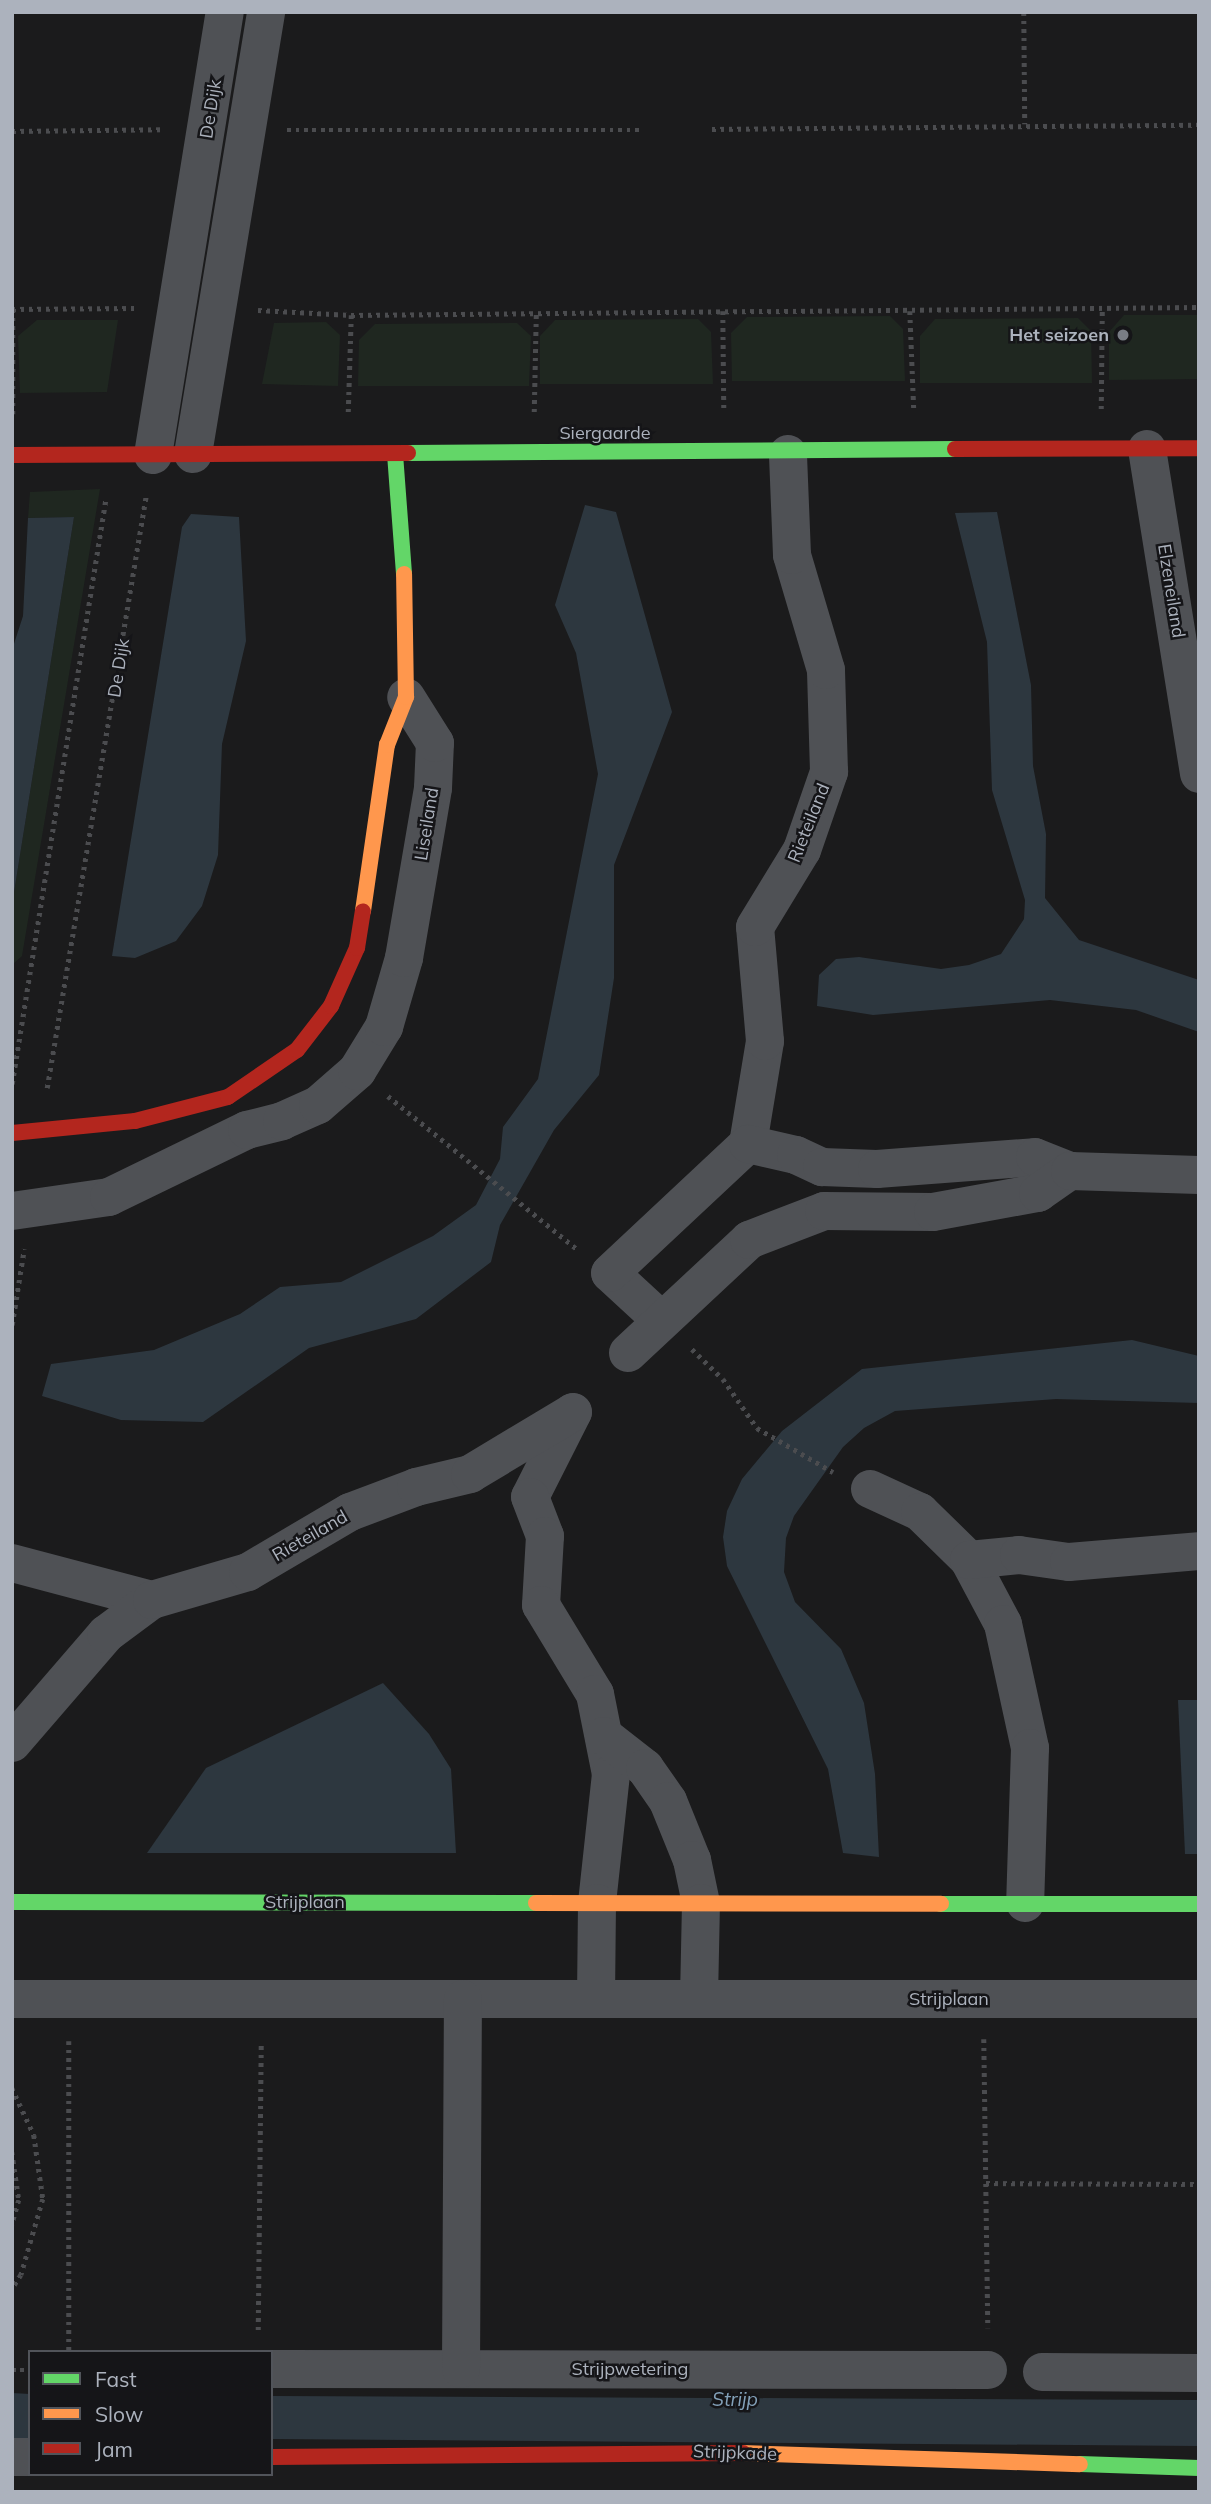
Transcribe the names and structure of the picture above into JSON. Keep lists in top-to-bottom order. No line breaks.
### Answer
{"streets":{"street":["De Dijk","Siergaarde","Elzeneiland","Rieteiland","Liseiland","Strijplaan","Strijpwetering","Strijpkade"]},"crossings":[["De Dijk","Siergaarde"],["Siergaarde","Elzeneiland"],["Siergaarde","Rieteiland"]],"water":["Strijp"],"places":["Het seizoen"],"legend":["Fast","Slow","Jam"]}
